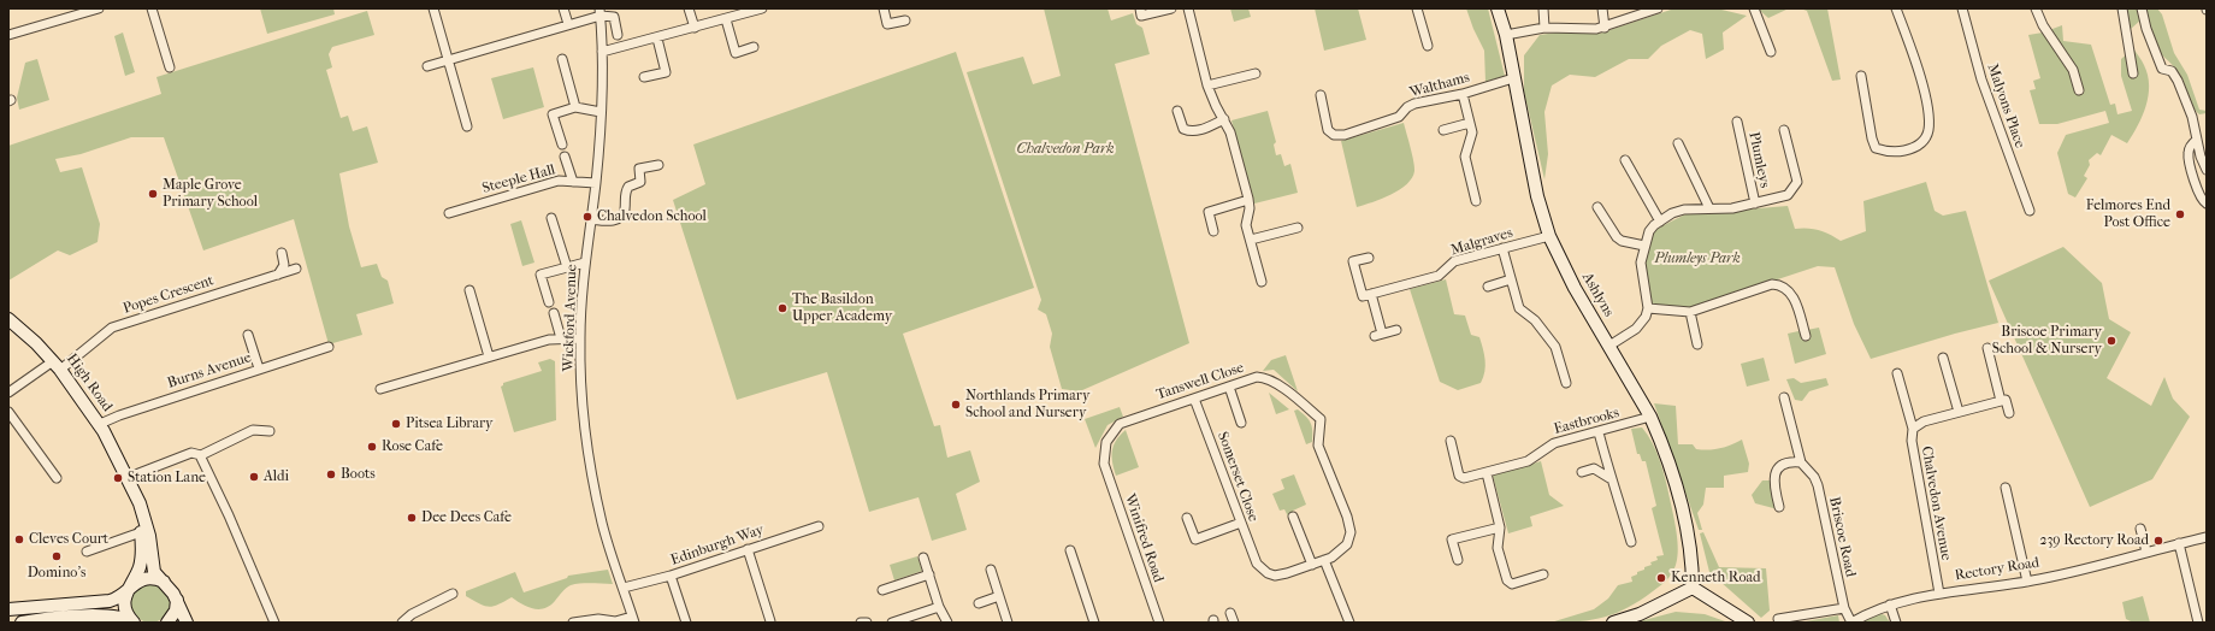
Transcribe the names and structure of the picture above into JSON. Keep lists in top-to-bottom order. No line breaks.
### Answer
{"streets":{"main road":["Ashlyns","High Road"],"street":["Walthams","Malyons Place","Plumleys","Steeple Hall","Malgraves","Popes Crescent","Wickford Avenue","Burns Avenue","Tanswell Close","Eastbrooks","Somerset Close","Chalvedon Avenue","Briscoe Road","Winifred Road","Edinburgh Way","Rectory Road"]},"crossings":[["Walthams","Ashlyns"],["Steeple Hall","Wickford Avenue"],["Malgraves","Ashlyns"],["Popes Crescent","High Road"],["Ashlyns","Eastbrooks"],["Wickford Avenue","Edinburgh Way"],["Burns Avenue","High Road"],["Tanswell Close","Somerset Close"],["Tanswell Close","Winifred Road"],["Chalvedon Avenue","Rectory Road"],["Briscoe Road","Rectory Road"]],"parks":["Chalvedon Park","Plumleys Park"],"places":["Maple Grove Primary School","Felmores End Post Office","Chalvedon School","The Basildon Upper Academy","Briscoe Primary School & Nursery","Northlands Primary School and Nursery","Pitsea Library","Rose Cafe","Boots","Aldi","Station Lane","Dee Dees Cafe","Cleves Court","239 Rectory Road","Domino's","Kenneth Road"]}
